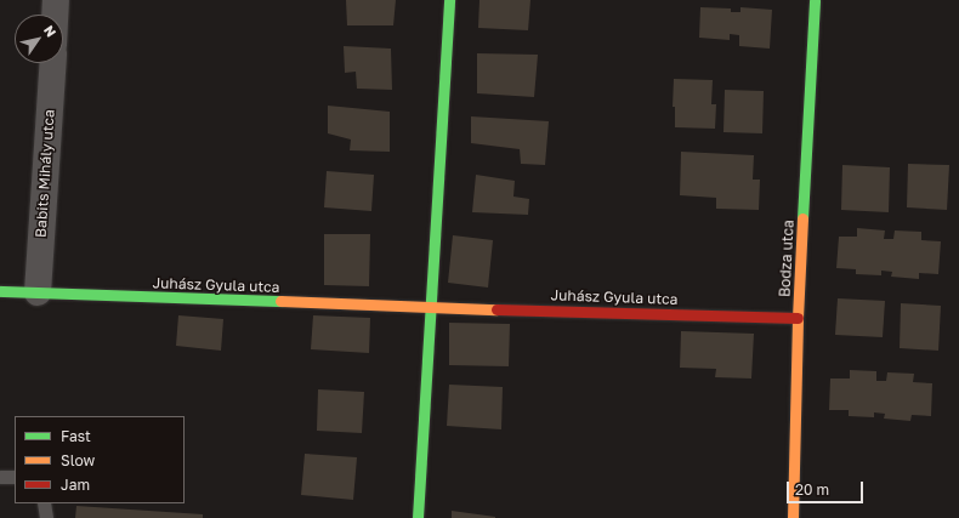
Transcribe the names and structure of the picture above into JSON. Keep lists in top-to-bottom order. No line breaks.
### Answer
{"streets":{"street":["Babits Mihály utca","Bodza utca","Juhász Gyula utca"]},"crossings":[["Babits Mihály utca","Juhász Gyula utca"],["Bodza utca","Juhász Gyula utca"]],"legend":["Fast","Slow","Jam"],"scale_bar":"20 m","north":"top right"}
